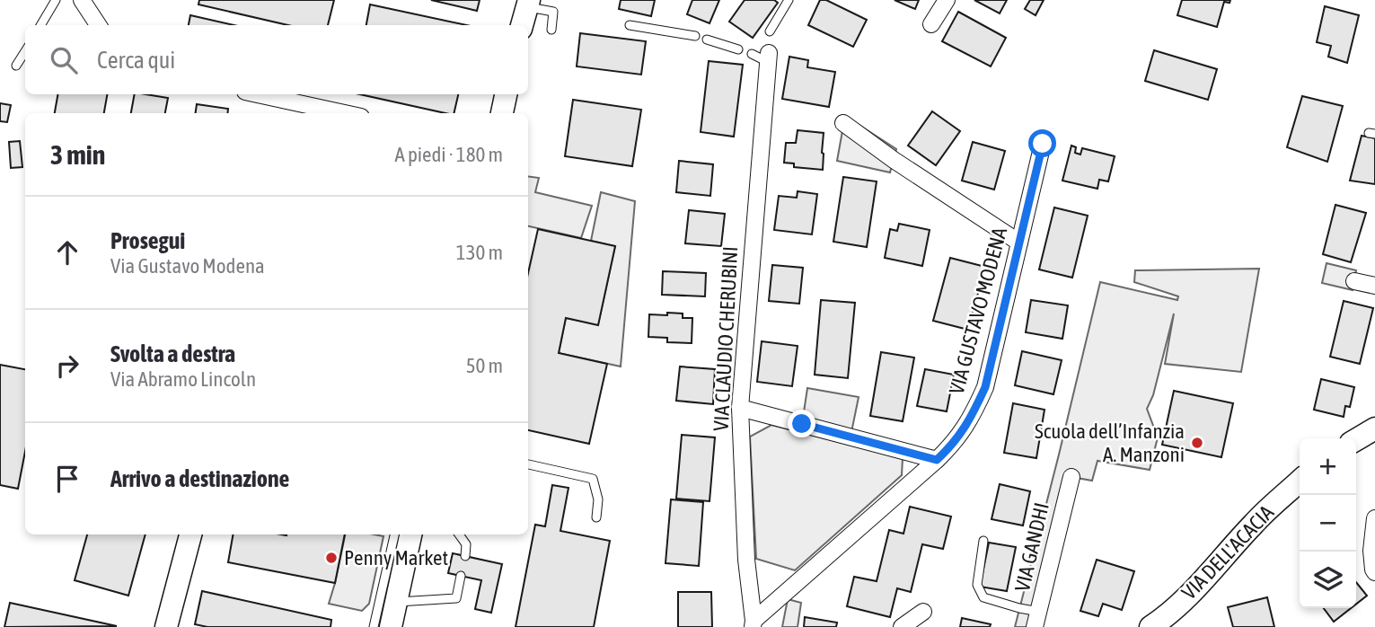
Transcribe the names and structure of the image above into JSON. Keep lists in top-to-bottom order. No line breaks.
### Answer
{"streets":{"main road":["VIA DELL'ACACIA"],"street":["VIA GUSTAVO MODENA","VIA CLAUDIO CHERUBINI","VIA GANDHI"]},"crossings":[["VIA GUSTAVO MODENA","VIA CLAUDIO CHERUBINI"]],"places":["Scuola dell’Infanzia A. Manzoni","Penny Market"],"page":{"search":"Cerca qui","heading":["3 min","A piedi · 180 m"],"list":[["Prosegui","Via Gustavo Modena","130 m"],["Svolta a destra","Via Abramo Lincoln","50 m"],"Arrivo a destinazione"],"map_buttons":["+","−"]}}
